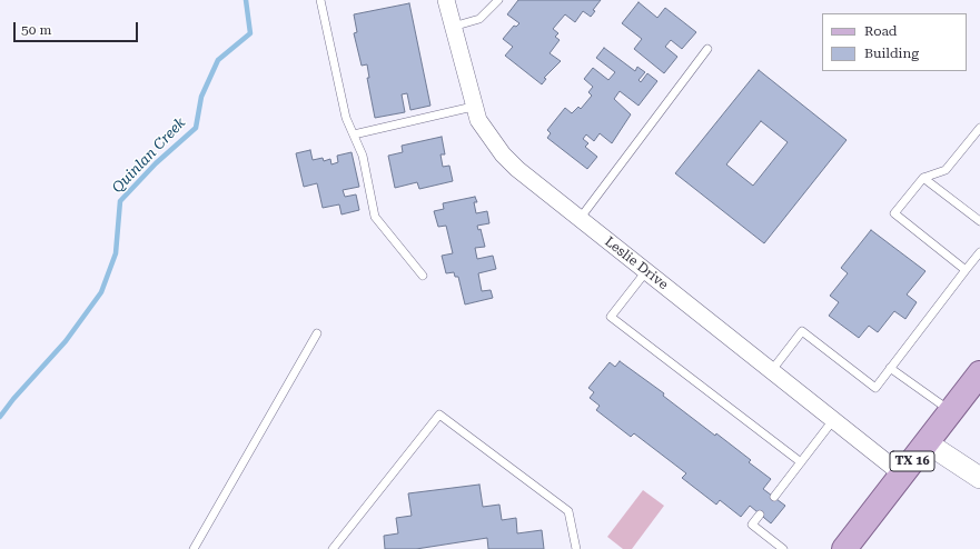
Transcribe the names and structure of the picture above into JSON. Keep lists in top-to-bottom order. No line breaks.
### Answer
{"streets":{"main road":["TX 16"],"street":["Leslie Drive"]},"crossings":[["Leslie Drive","TX 16"]],"water":["Quinlan Creek"],"legend":["Road","Building"],"scale_bar":"50 m"}
